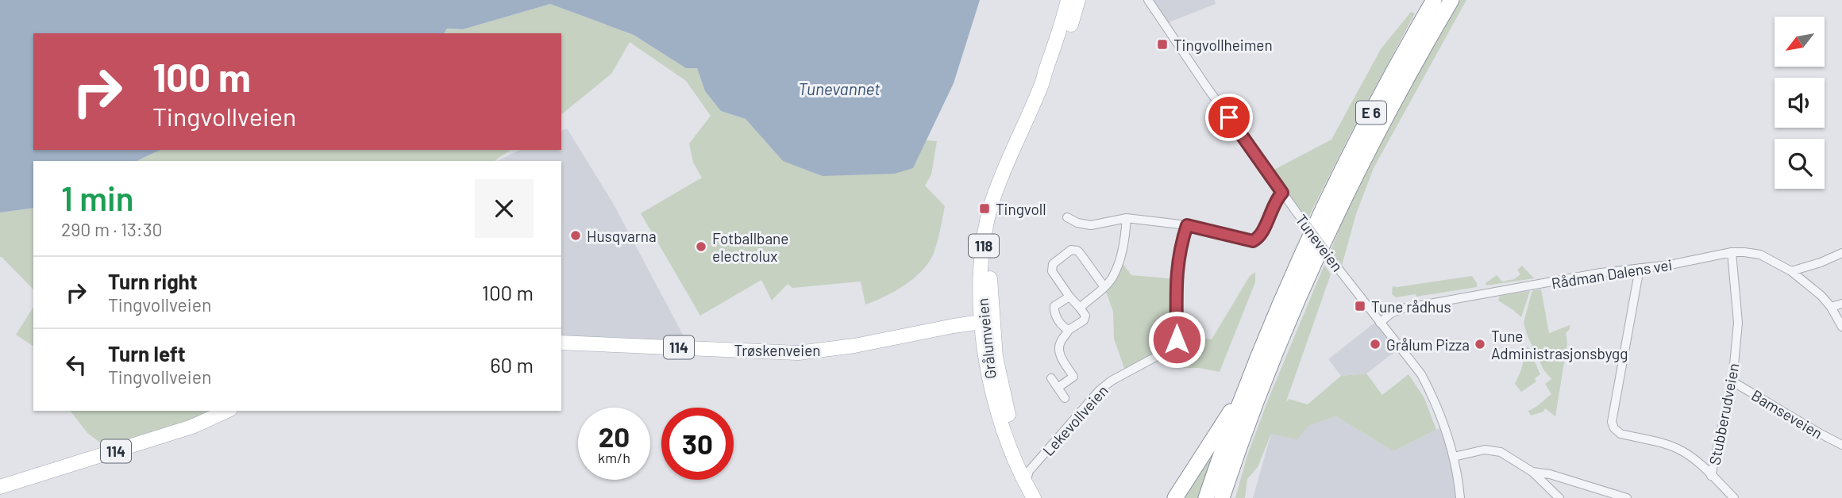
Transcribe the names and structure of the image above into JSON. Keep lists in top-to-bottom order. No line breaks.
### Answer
{"streets":{"highway":["E 6"],"main road":["118","Grålumveien","114","Trøskenveien"],"street":["Tuneveien","Rådman Dalens vei","Stubberudveien","Bamseveien","Lekevollveien"]},"crossings":[["Tuneveien","Rådman Dalens vei"],["Rådman Dalens vei","Stubberudveien"],["Grålumveien","Trøskenveien"],["Grålumveien","Lekevollveien"],["Stubberudveien","Bamseveien"]],"water":["Tunevannet"],"places":{"transit":["Tingvollheimen","Tingvoll","Tune rådhus"],"other":["Husqvarna","Fotballbane electrolux","Grålum Pizza","Tune Administrasjonsbygg"]},"north":"bottom left","page":{"turn":["100 m","Tingvollveien"],"heading":["1 min","290 m · 13:30"],"list":[{"name":"Turn right","note":"Tingvollveien","value":"100 m"},{"name":"Turn left","note":"Tingvollveien","value":"60 m"}],"speed":"20 km/h","limit":"30"}}
